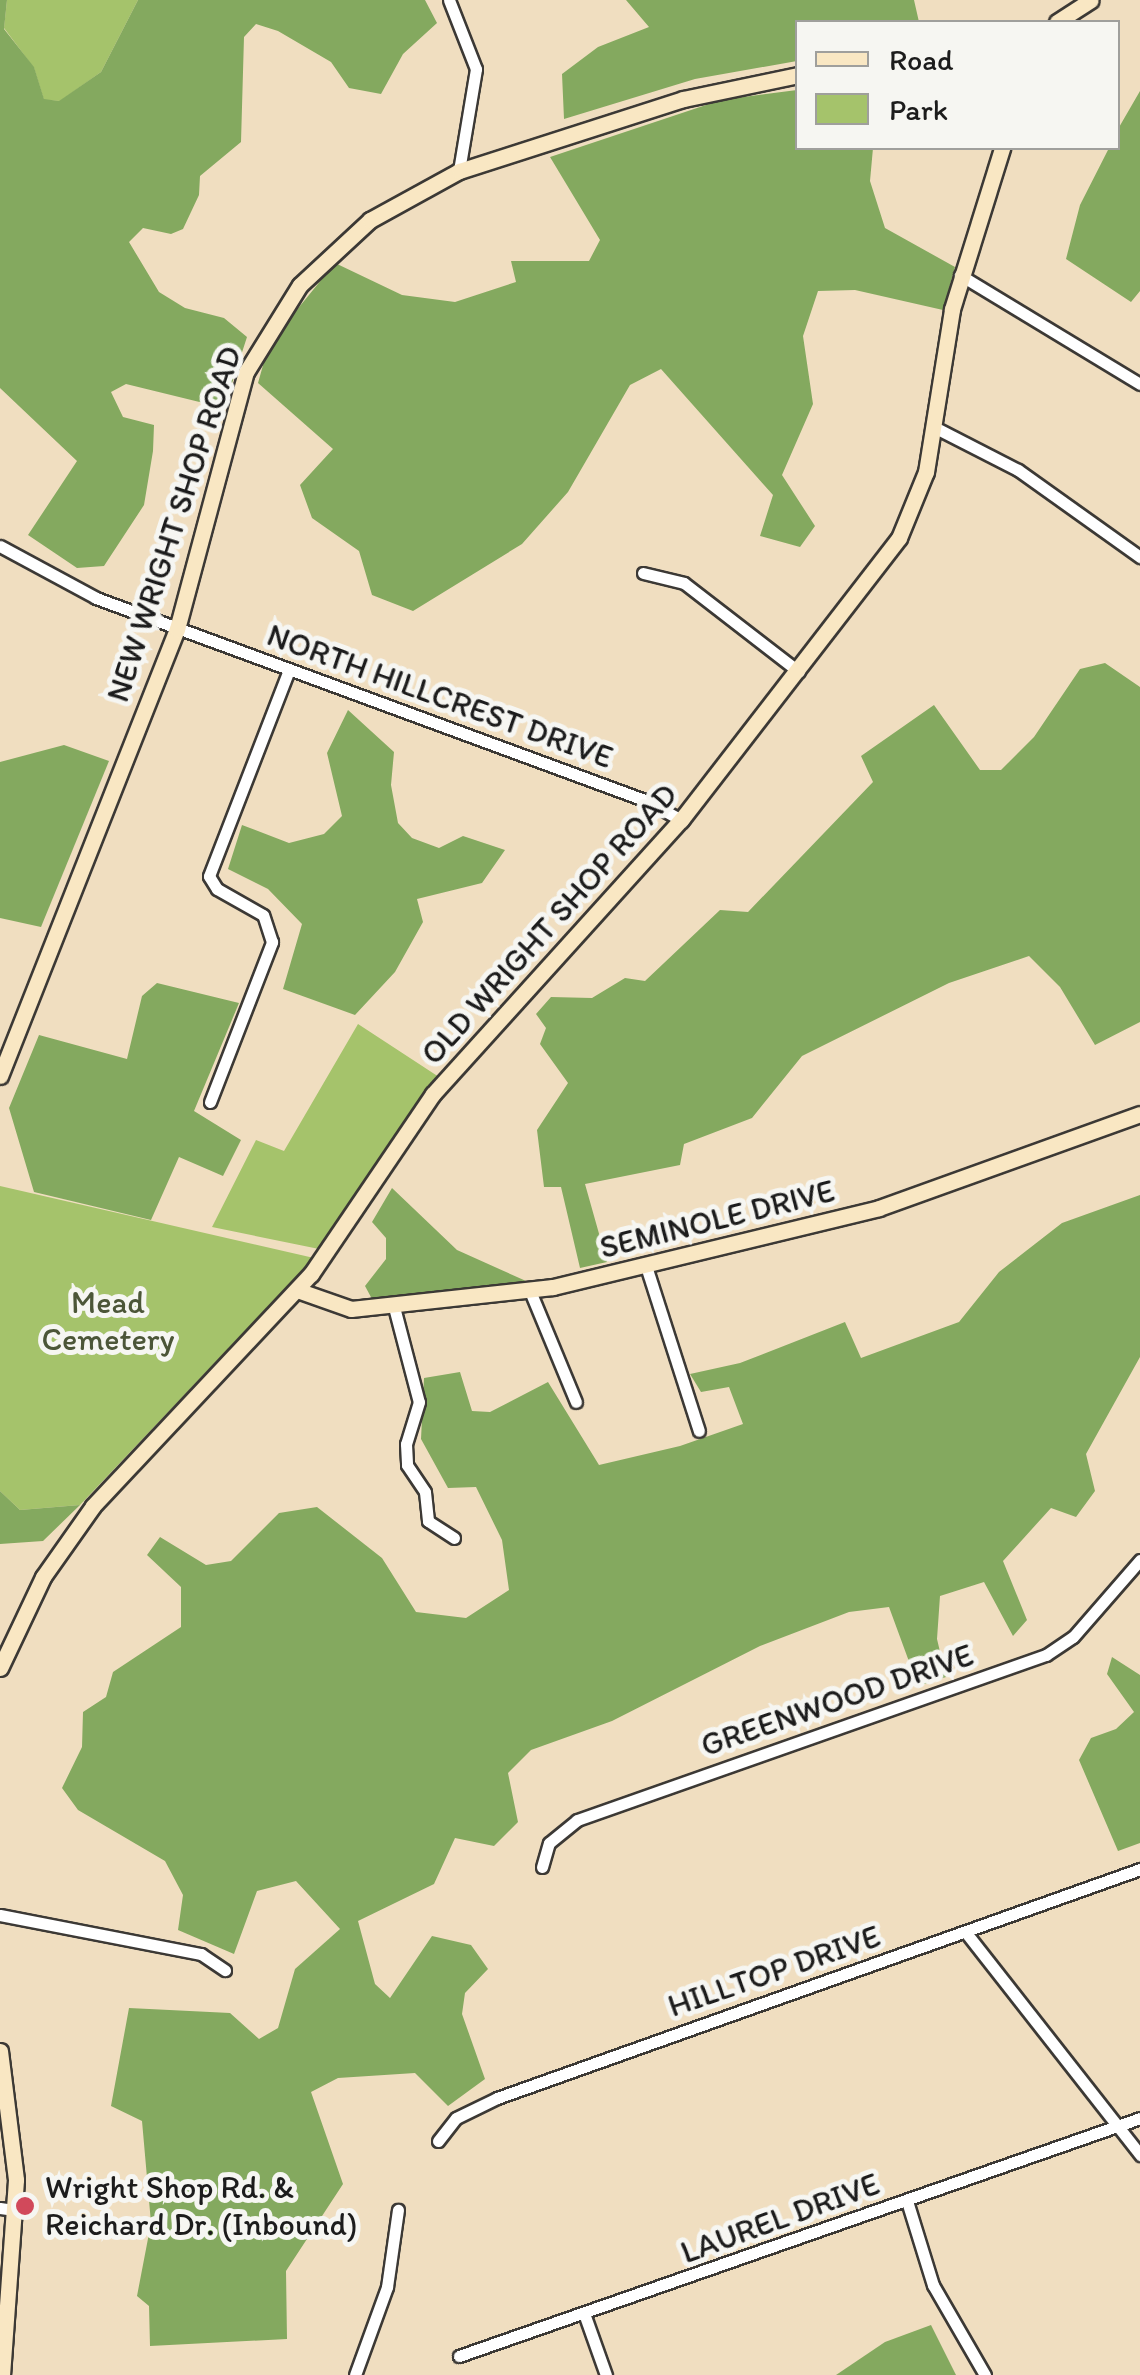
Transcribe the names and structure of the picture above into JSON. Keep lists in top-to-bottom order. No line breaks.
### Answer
{"streets":{"street":["NEW WRIGHT SHOP ROAD","NORTH HILLCREST DRIVE","OLD WRIGHT SHOP ROAD","SEMINOLE DRIVE","GREENWOOD DRIVE","HILLTOP DRIVE","LAUREL DRIVE"]},"crossings":[["NEW WRIGHT SHOP ROAD","NORTH HILLCREST DRIVE"],["NORTH HILLCREST DRIVE","OLD WRIGHT SHOP ROAD"],["OLD WRIGHT SHOP ROAD","SEMINOLE DRIVE"]],"parks":["Mead Cemetery"],"places":["Wright Shop Rd. & Reichard Dr. (Inbound)"],"legend":["Road","Park"]}
